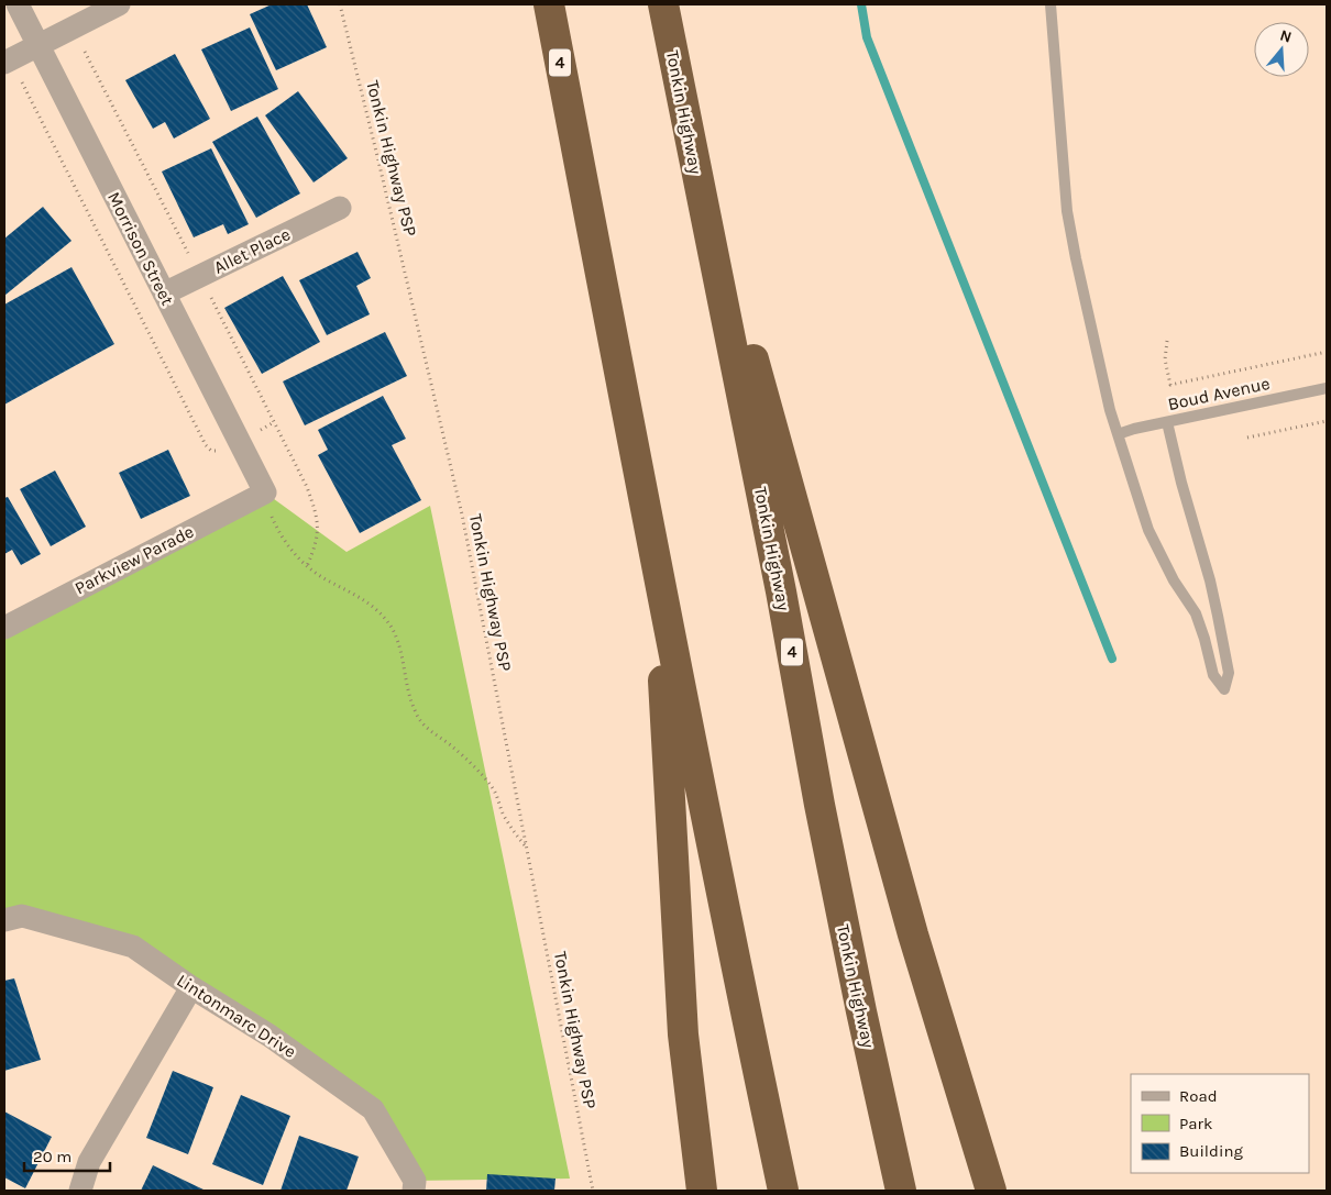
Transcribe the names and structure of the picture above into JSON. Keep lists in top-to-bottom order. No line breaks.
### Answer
{"streets":{"highway":["4","Tonkin Highway"],"street":["Morrison Street","Allet Place","Parkview Parade","Lintonmarc Drive"],"lane":["Boud Avenue"],"path":["Tonkin Highway PSP"]},"crossings":[["Morrison Street","Allet Place"],["Morrison Street","Parkview Parade"]],"legend":["Road","Park","Building"],"scale_bar":"20 m","north":"top"}
